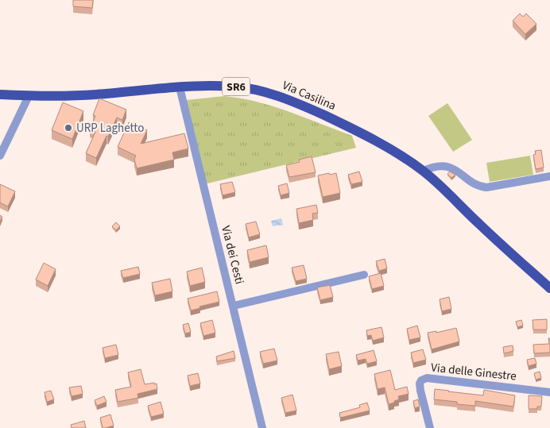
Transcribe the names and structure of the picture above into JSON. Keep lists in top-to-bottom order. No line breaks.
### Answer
{"streets":{"main road":["SR6","Via Casilina"],"street":["Via dei Cesti","Via delle Ginestre"]},"crossings":[["Via Casilina","Via dei Cesti"]],"places":["URP Laghetto"]}
